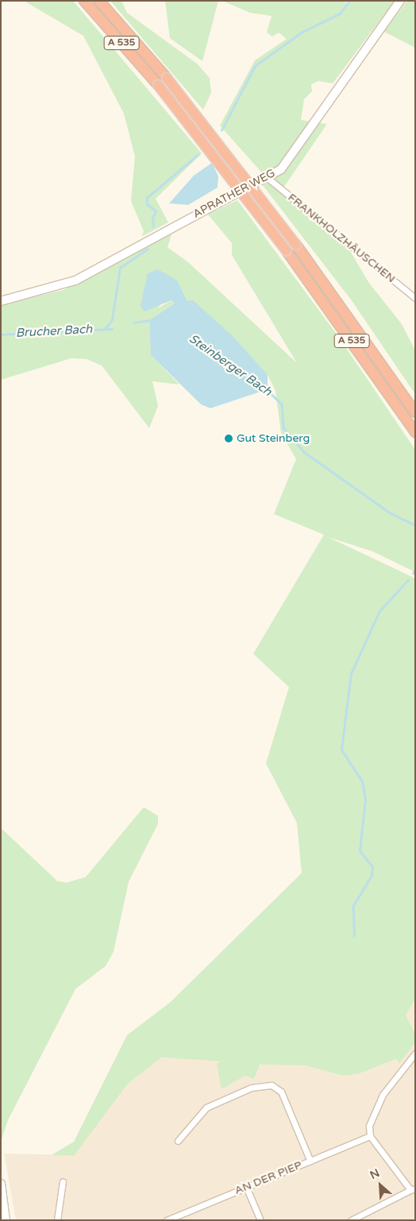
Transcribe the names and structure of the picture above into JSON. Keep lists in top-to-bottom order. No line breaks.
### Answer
{"streets":{"highway":["A 535"],"street":["APRATHER WEG","FRANKHOLZHÄUSCHEN","AN DER PIEP"]},"crossings":[["APRATHER WEG","FRANKHOLZHÄUSCHEN"]],"water":["Brucher Bach","Steinberger Bach"],"places":["Gut Steinberg"],"north":"top left"}
